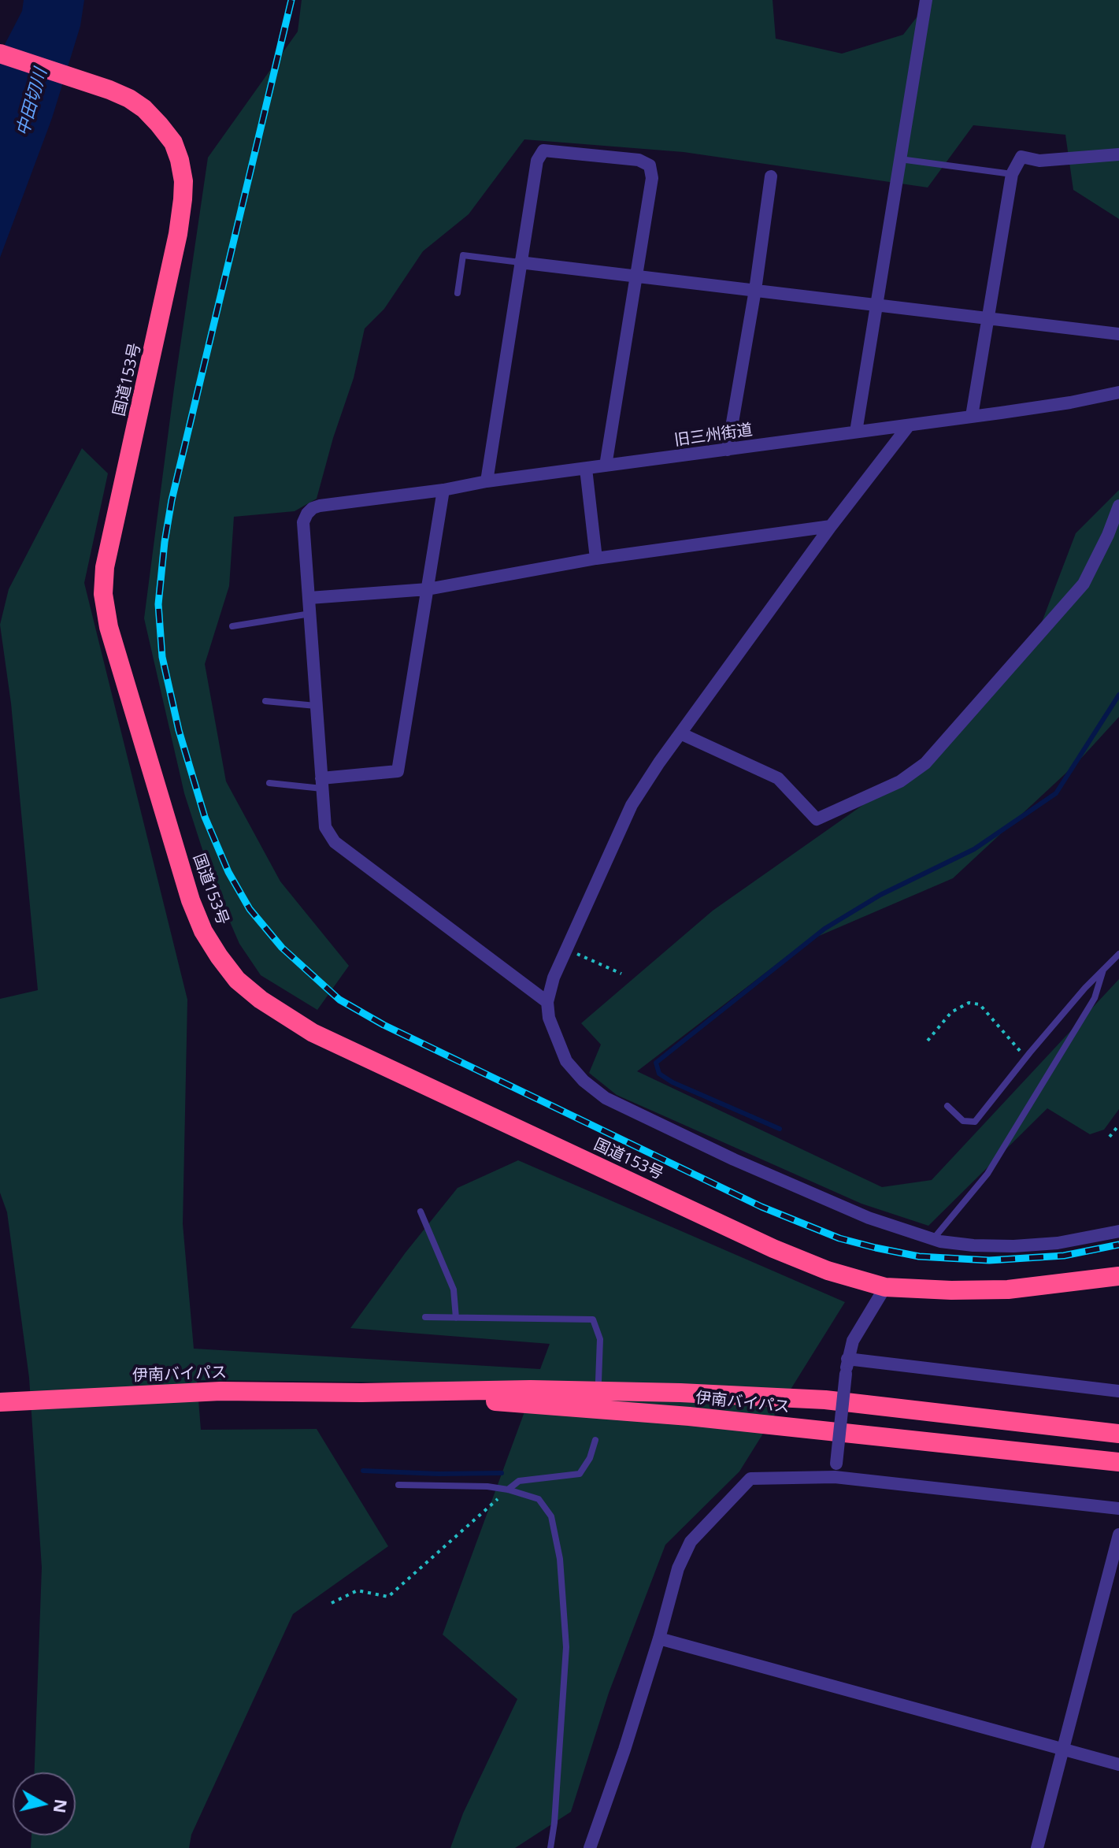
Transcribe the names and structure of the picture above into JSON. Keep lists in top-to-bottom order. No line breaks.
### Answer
{"streets":{"highway":["国道153号","伊南バイパス"],"street":["旧三州街道"]},"water":["中田切川"],"north":"right"}
